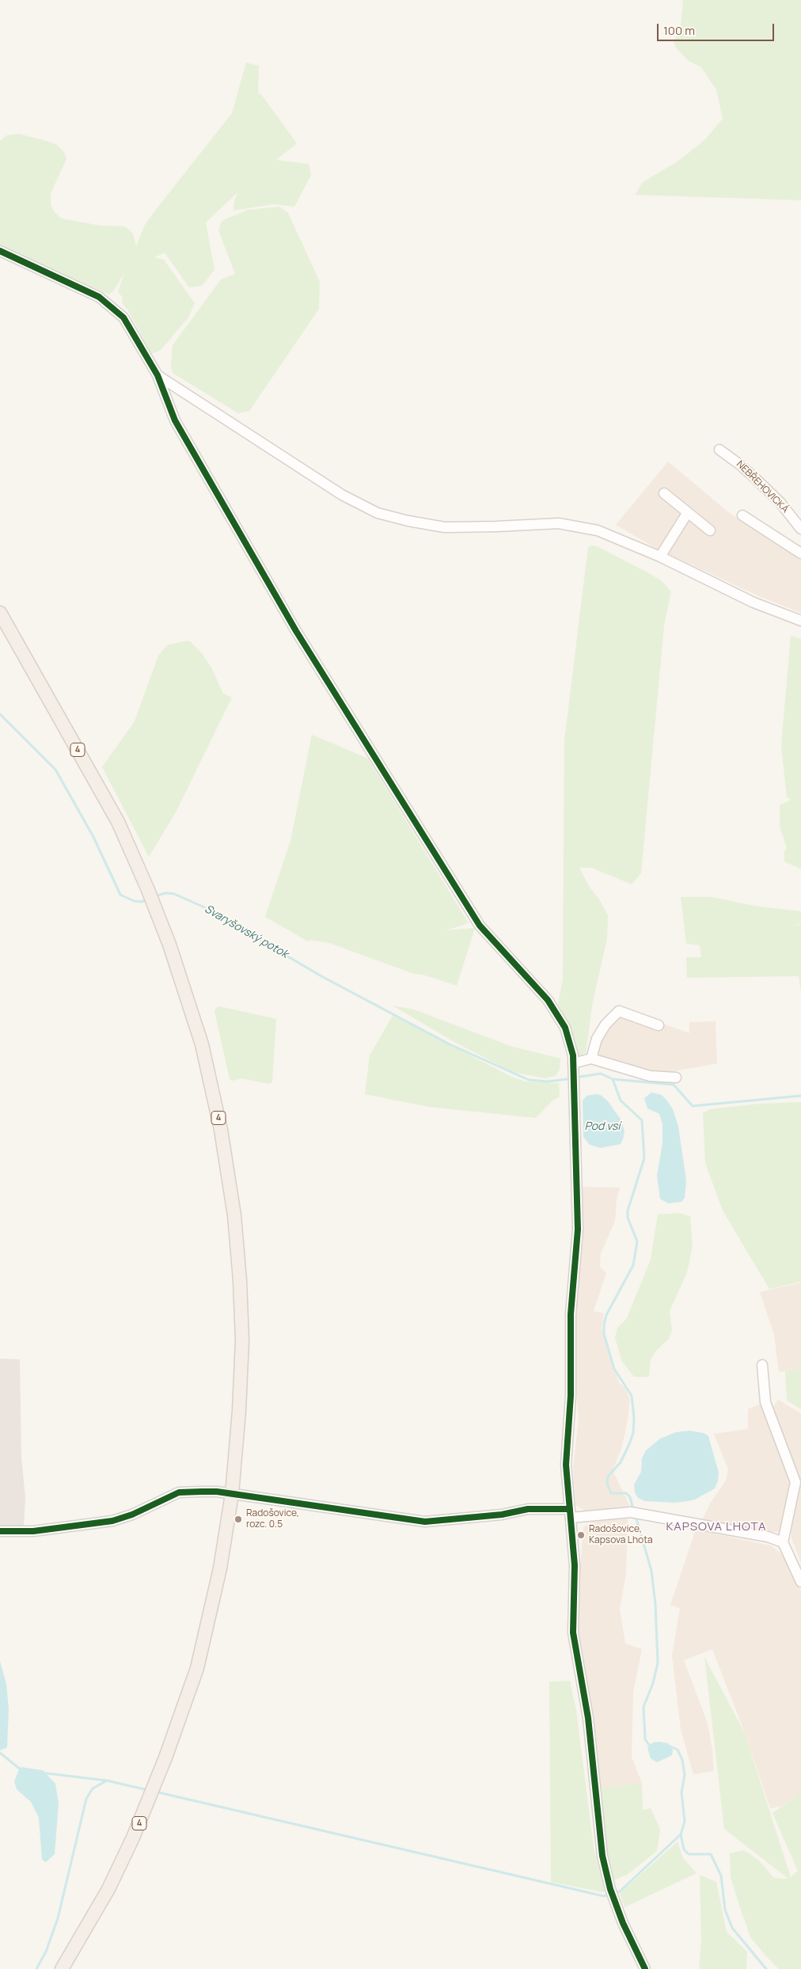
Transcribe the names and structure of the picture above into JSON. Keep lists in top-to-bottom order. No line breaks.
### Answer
{"streets":{"main road":["4"],"street":["NEBŘEHOVICKÁ"]},"districts":["KAPSOVA LHOTA"],"water":["Svaryšovský potok","Pod vsí"],"places":["Radošovice, rozc. 0.5","Radošovice, Kapsova Lhota"],"scale_bar":"100 m"}
